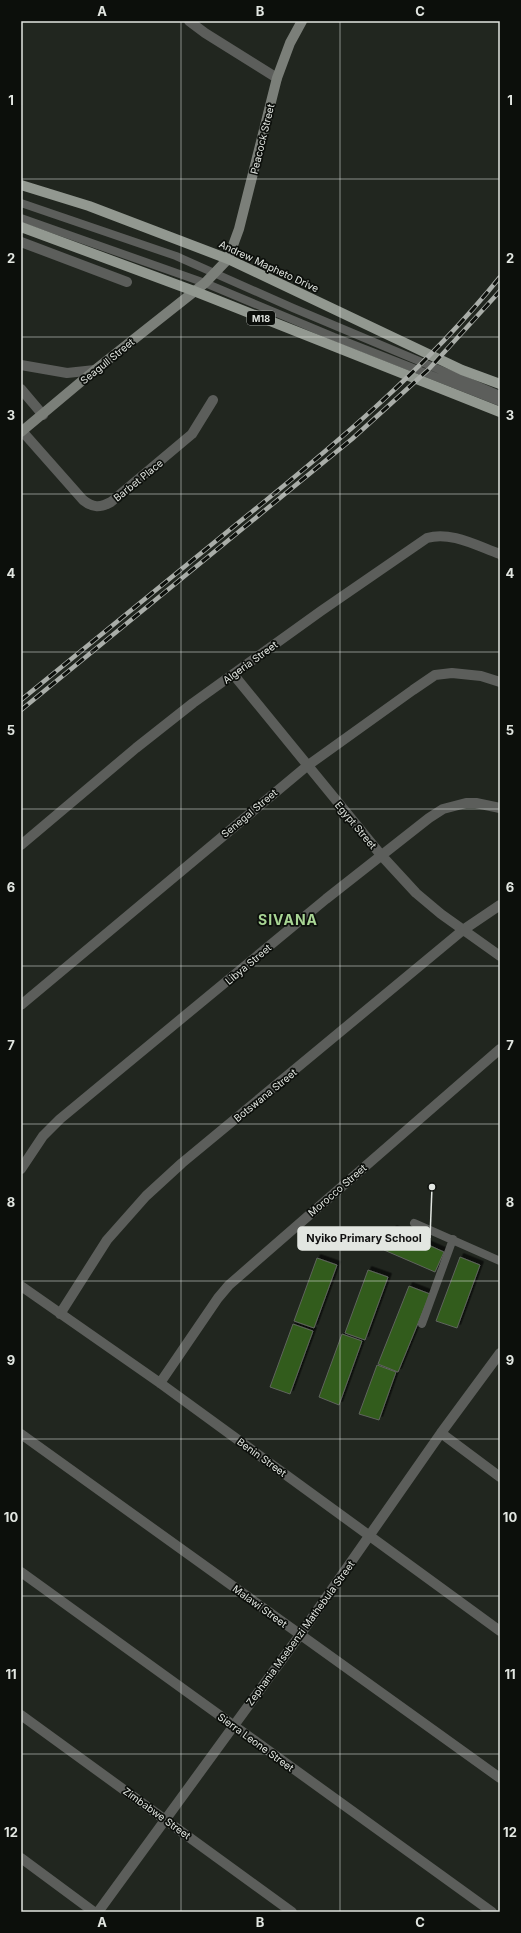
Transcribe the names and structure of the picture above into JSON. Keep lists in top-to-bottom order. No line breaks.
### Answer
{"streets":{"main road":["Andrew Mapheto Drive","M18"],"street":["Peacock Street","Seagull Street","Barbet Place","Algeria Street","Senegal Street","Egypt Street","Libya Street","Botswana Street","Morocco Street","Benin Street","Malawi Street","Zephania Msebenzi Mathebula Street","Sierra Leone Street","Zimbabwe Street"]},"crossings":[["Peacock Street","Andrew Mapheto Drive"],["Peacock Street","Seagull Street"],["Andrew Mapheto Drive","Seagull Street"],["M18","Seagull Street"],["Seagull Street","Barbet Place"],["Algeria Street","Egypt Street"],["Senegal Street","Egypt Street"],["Egypt Street","Libya Street"],["Egypt Street","Botswana Street"],["Botswana Street","Benin Street"],["Morocco Street","Benin Street"],["Benin Street","Zephania Msebenzi Mathebula Street"],["Malawi Street","Zephania Msebenzi Mathebula Street"],["Zephania Msebenzi Mathebula Street","Sierra Leone Street"],["Zephania Msebenzi Mathebula Street","Zimbabwe Street"]],"districts":["SIVANA"],"places":["Nyiko Primary School"],"grid":{"columns":["A","B","C"],"rows":["1","2","3","4","5","6","7","8","9","10","11","12"]}}
